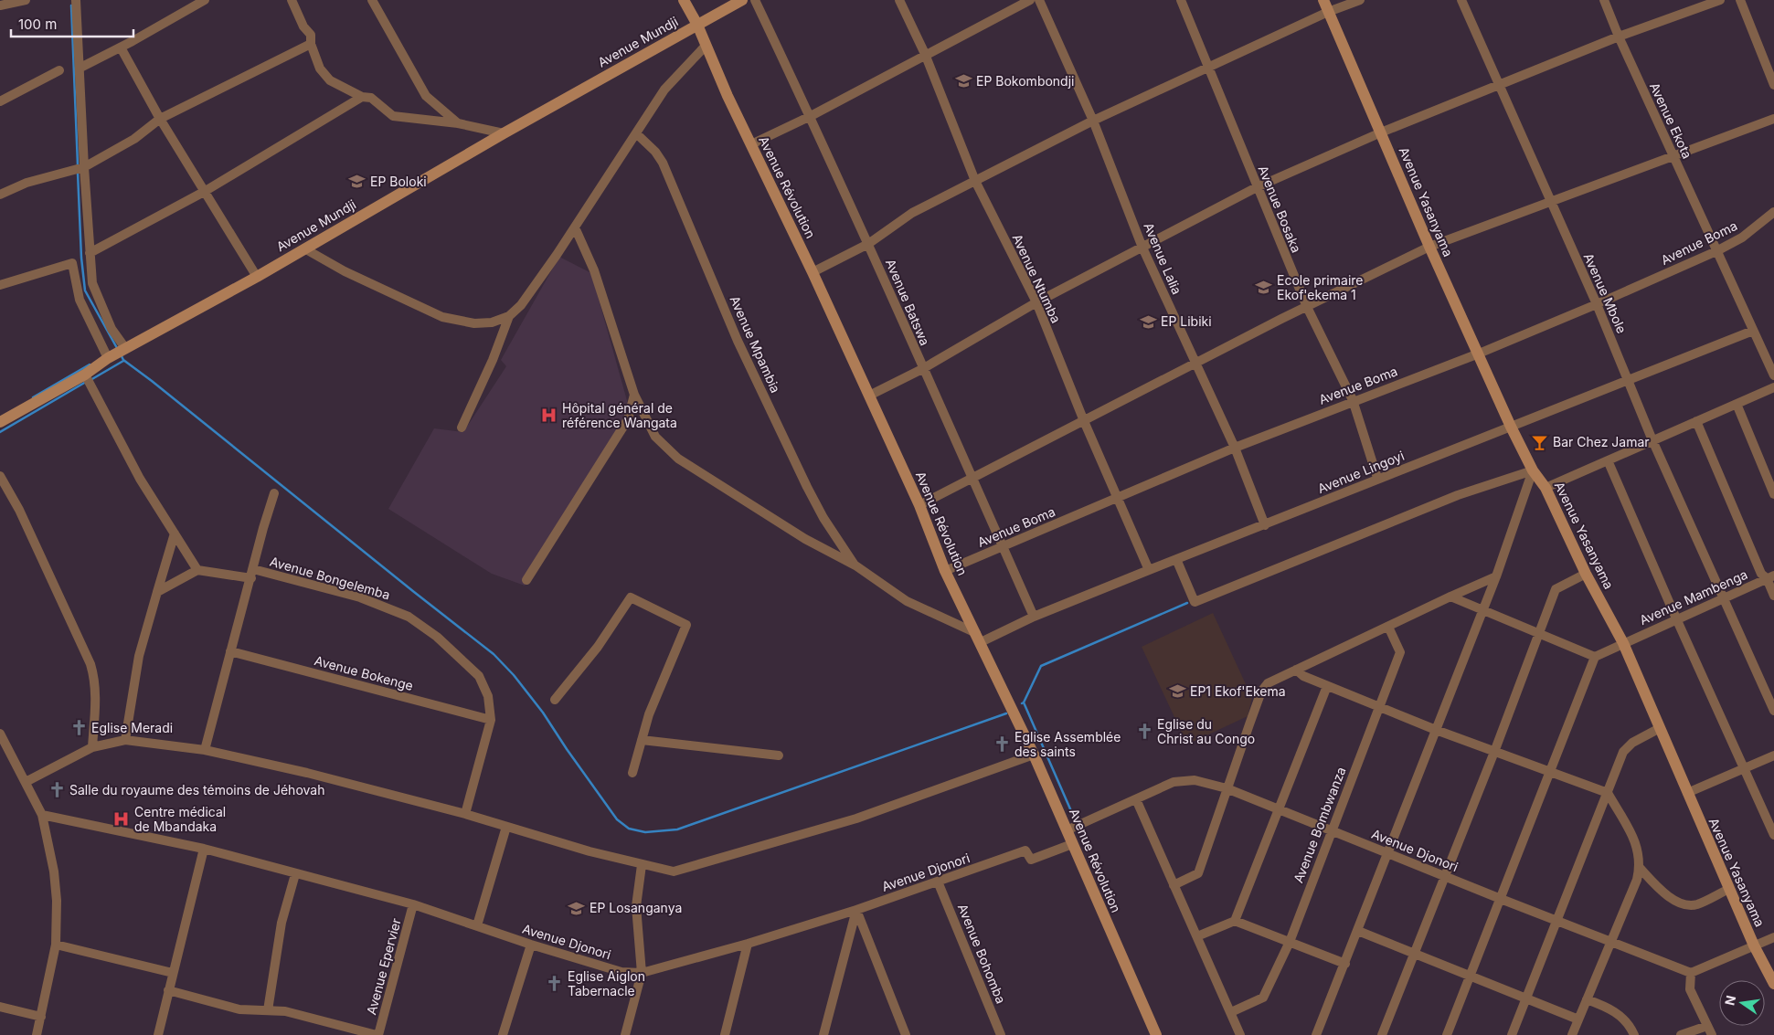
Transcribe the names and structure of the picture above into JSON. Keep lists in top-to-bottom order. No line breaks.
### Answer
{"streets":{"street":["Avenue Mundji","Avenue Ekota","Avenue Révolution","Avenue Yasanyama","Avenue Bosaka","Avenue Boma","Avenue Lalia","Avenue Ntumba","Avenue Mbole","Avenue Batswa","Avenue Mpambia","Avenue Lingoyi","Avenue Bongelemba","Avenue Mambenga","Avenue Bokenge","Avenue Bombwanza","Avenue Djonori","Avenue Bohomba","Avenue Epervier"]},"crossings":[["Avenue Mundji","Avenue Révolution"],["Avenue Ekota","Avenue Boma"],["Avenue Ekota","Avenue Lingoyi"],["Avenue Révolution","Avenue Boma"],["Avenue Révolution","Avenue Lingoyi"],["Avenue Révolution","Avenue Djonori"],["Avenue Yasanyama","Avenue Boma"],["Avenue Yasanyama","Avenue Lingoyi"],["Avenue Yasanyama","Avenue Mambenga"],["Avenue Bosaka","Avenue Boma"],["Avenue Bosaka","Avenue Lingoyi"],["Avenue Boma","Avenue Lalia"],["Avenue Boma","Avenue Ntumba"],["Avenue Boma","Avenue Mbole"],["Avenue Boma","Avenue Batswa"],["Avenue Lalia","Avenue Lingoyi"],["Avenue Ntumba","Avenue Lingoyi"],["Avenue Mbole","Avenue Lingoyi"],["Avenue Mbole","Avenue Mambenga"],["Avenue Batswa","Avenue Lingoyi"],["Avenue Bongelemba","Avenue Bokenge"],["Avenue Bombwanza","Avenue Djonori"],["Avenue Djonori","Avenue Bohomba"],["Avenue Djonori","Avenue Epervier"]],"places":{"school or university":["EP Bokombondji","EP Boloki","Ecole primaire Ekof'ekema 1","EP Libiki","EP1 Ekof'Ekema","EP Losanganya"],"hospital":["Hôpital général de référence Wangata","Centre médical de Mbandaka"],"bar":["Bar Chez Jamar"],"church":["Eglise Meradi","Eglise du Christ au Congo","Eglise Assemblée des saints","Salle du royaume des témoins de Jéhovah","Eglise Aiglon Tabernacle"]},"scale_bar":"100 m","north":"left"}
